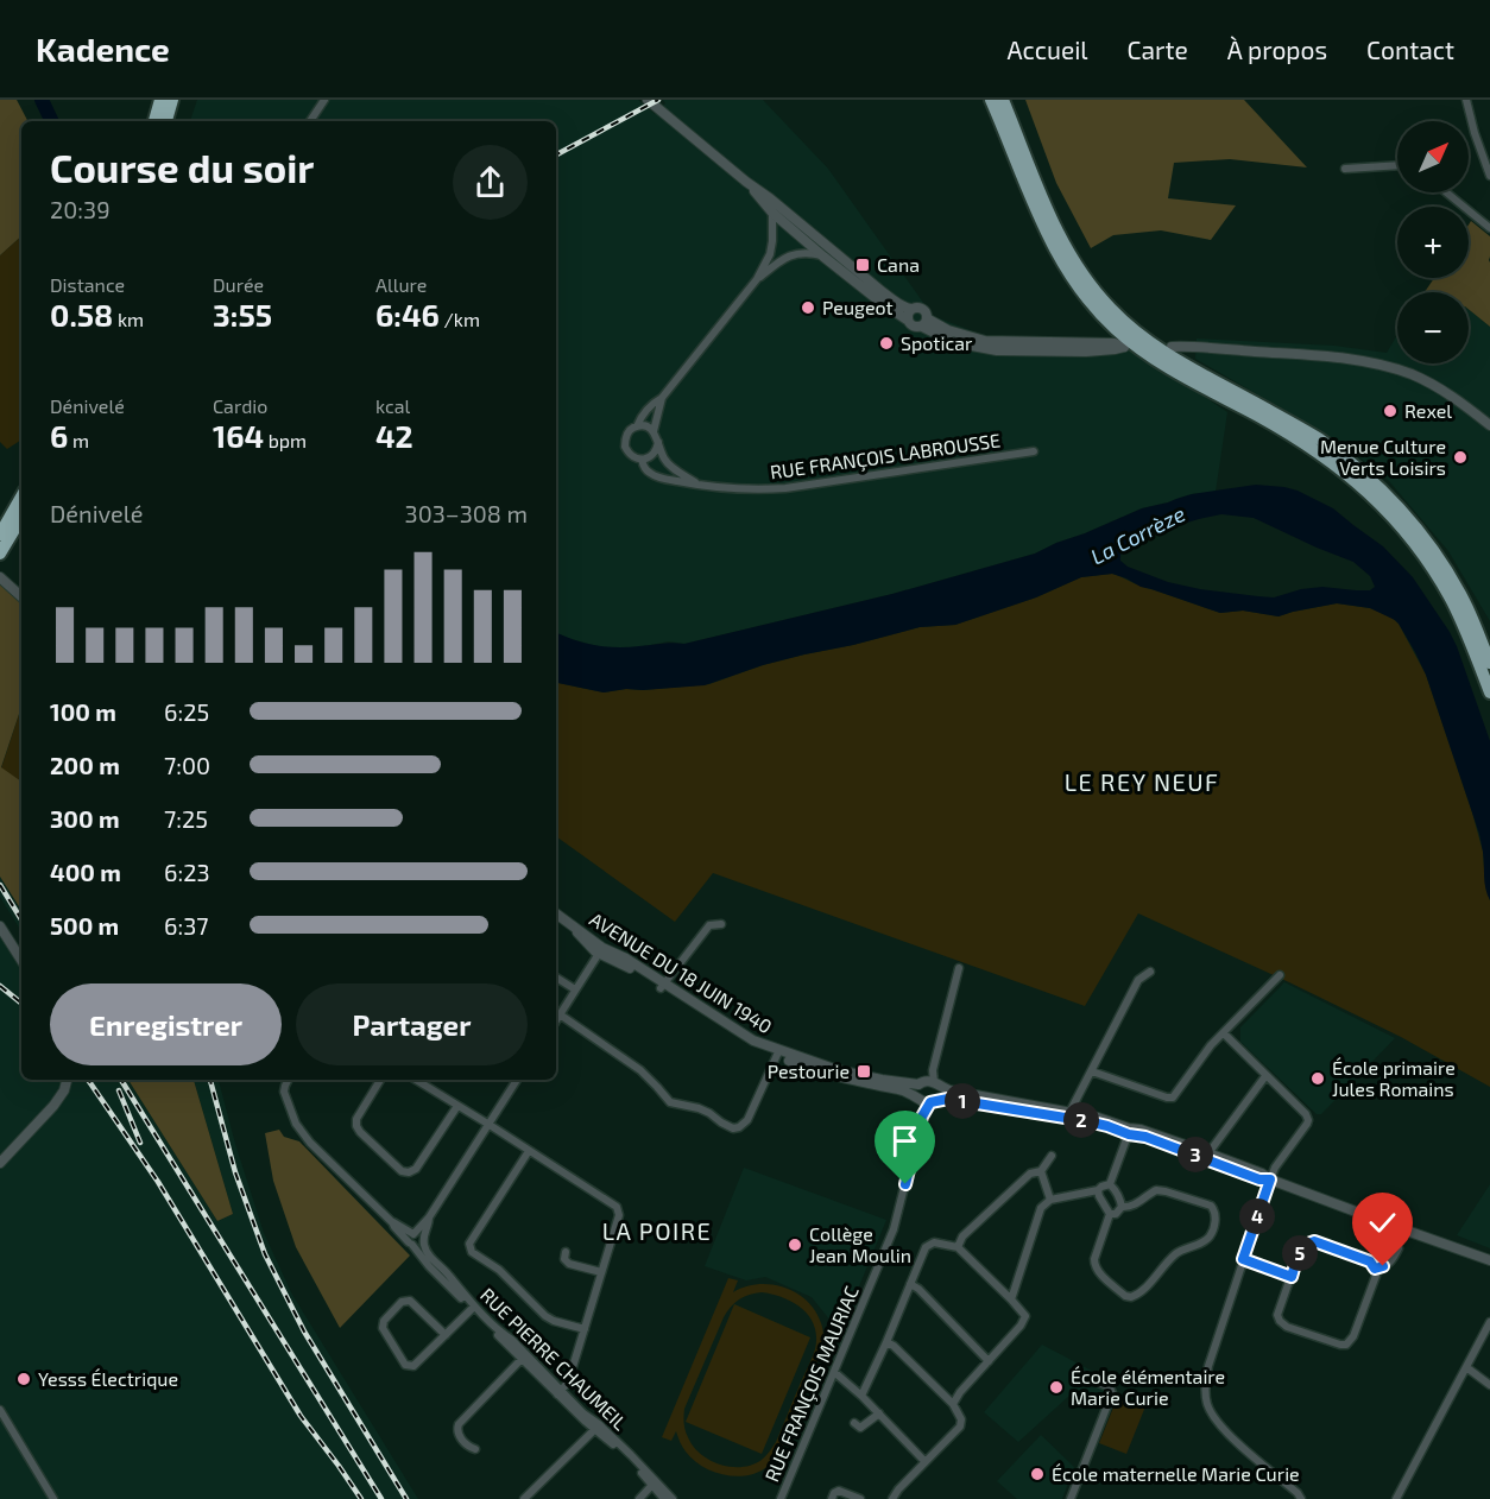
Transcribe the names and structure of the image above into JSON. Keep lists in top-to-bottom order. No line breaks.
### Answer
{"streets":{"street":["RUE FRANÇOIS LABROUSSE","AVENUE DU 18 JUIN 1940","RUE PIERRE CHAUMEIL","RUE FRANÇOIS MAURIAC"]},"crossings":[["AVENUE DU 18 JUIN 1940","RUE FRANÇOIS MAURIAC"]],"districts":["LE REY NEUF","LA POIRE"],"water":["La Corrèze"],"places":{"transit":["Cana","Pestourie"],"other":["Peugeot","Spoticar","Rexel","Menue Culture Verts Loisirs","École primaire Jules Romains","Collège Jean Moulin","Yesss Électrique","École élémentaire Marie Curie","École maternelle Marie Curie"]},"north":"top right","page":{"header":"Kadence","nav":["Accueil","Carte","À propos","Contact"],"map_buttons":["+","−"],"heading":["Course du soir","20:39"],"stats":[["Distance","0.58 km"],["Durée","3:55"],["Allure","6:46 /km"],["Dénivelé","6 m"],["Cardio","164 bpm"],["kcal","42"]],"chart":["Dénivelé","303–308 m"],"list":[{"name":"100 m","note":"6:25"},{"name":"200 m","note":"7:00"},{"name":"300 m","note":"7:25"},{"name":"400 m","note":"6:23"},{"name":"500 m","note":"6:37"}],"buttons":["Enregistrer","Partager"],"pins":["1","2","3","4","5"]}}
